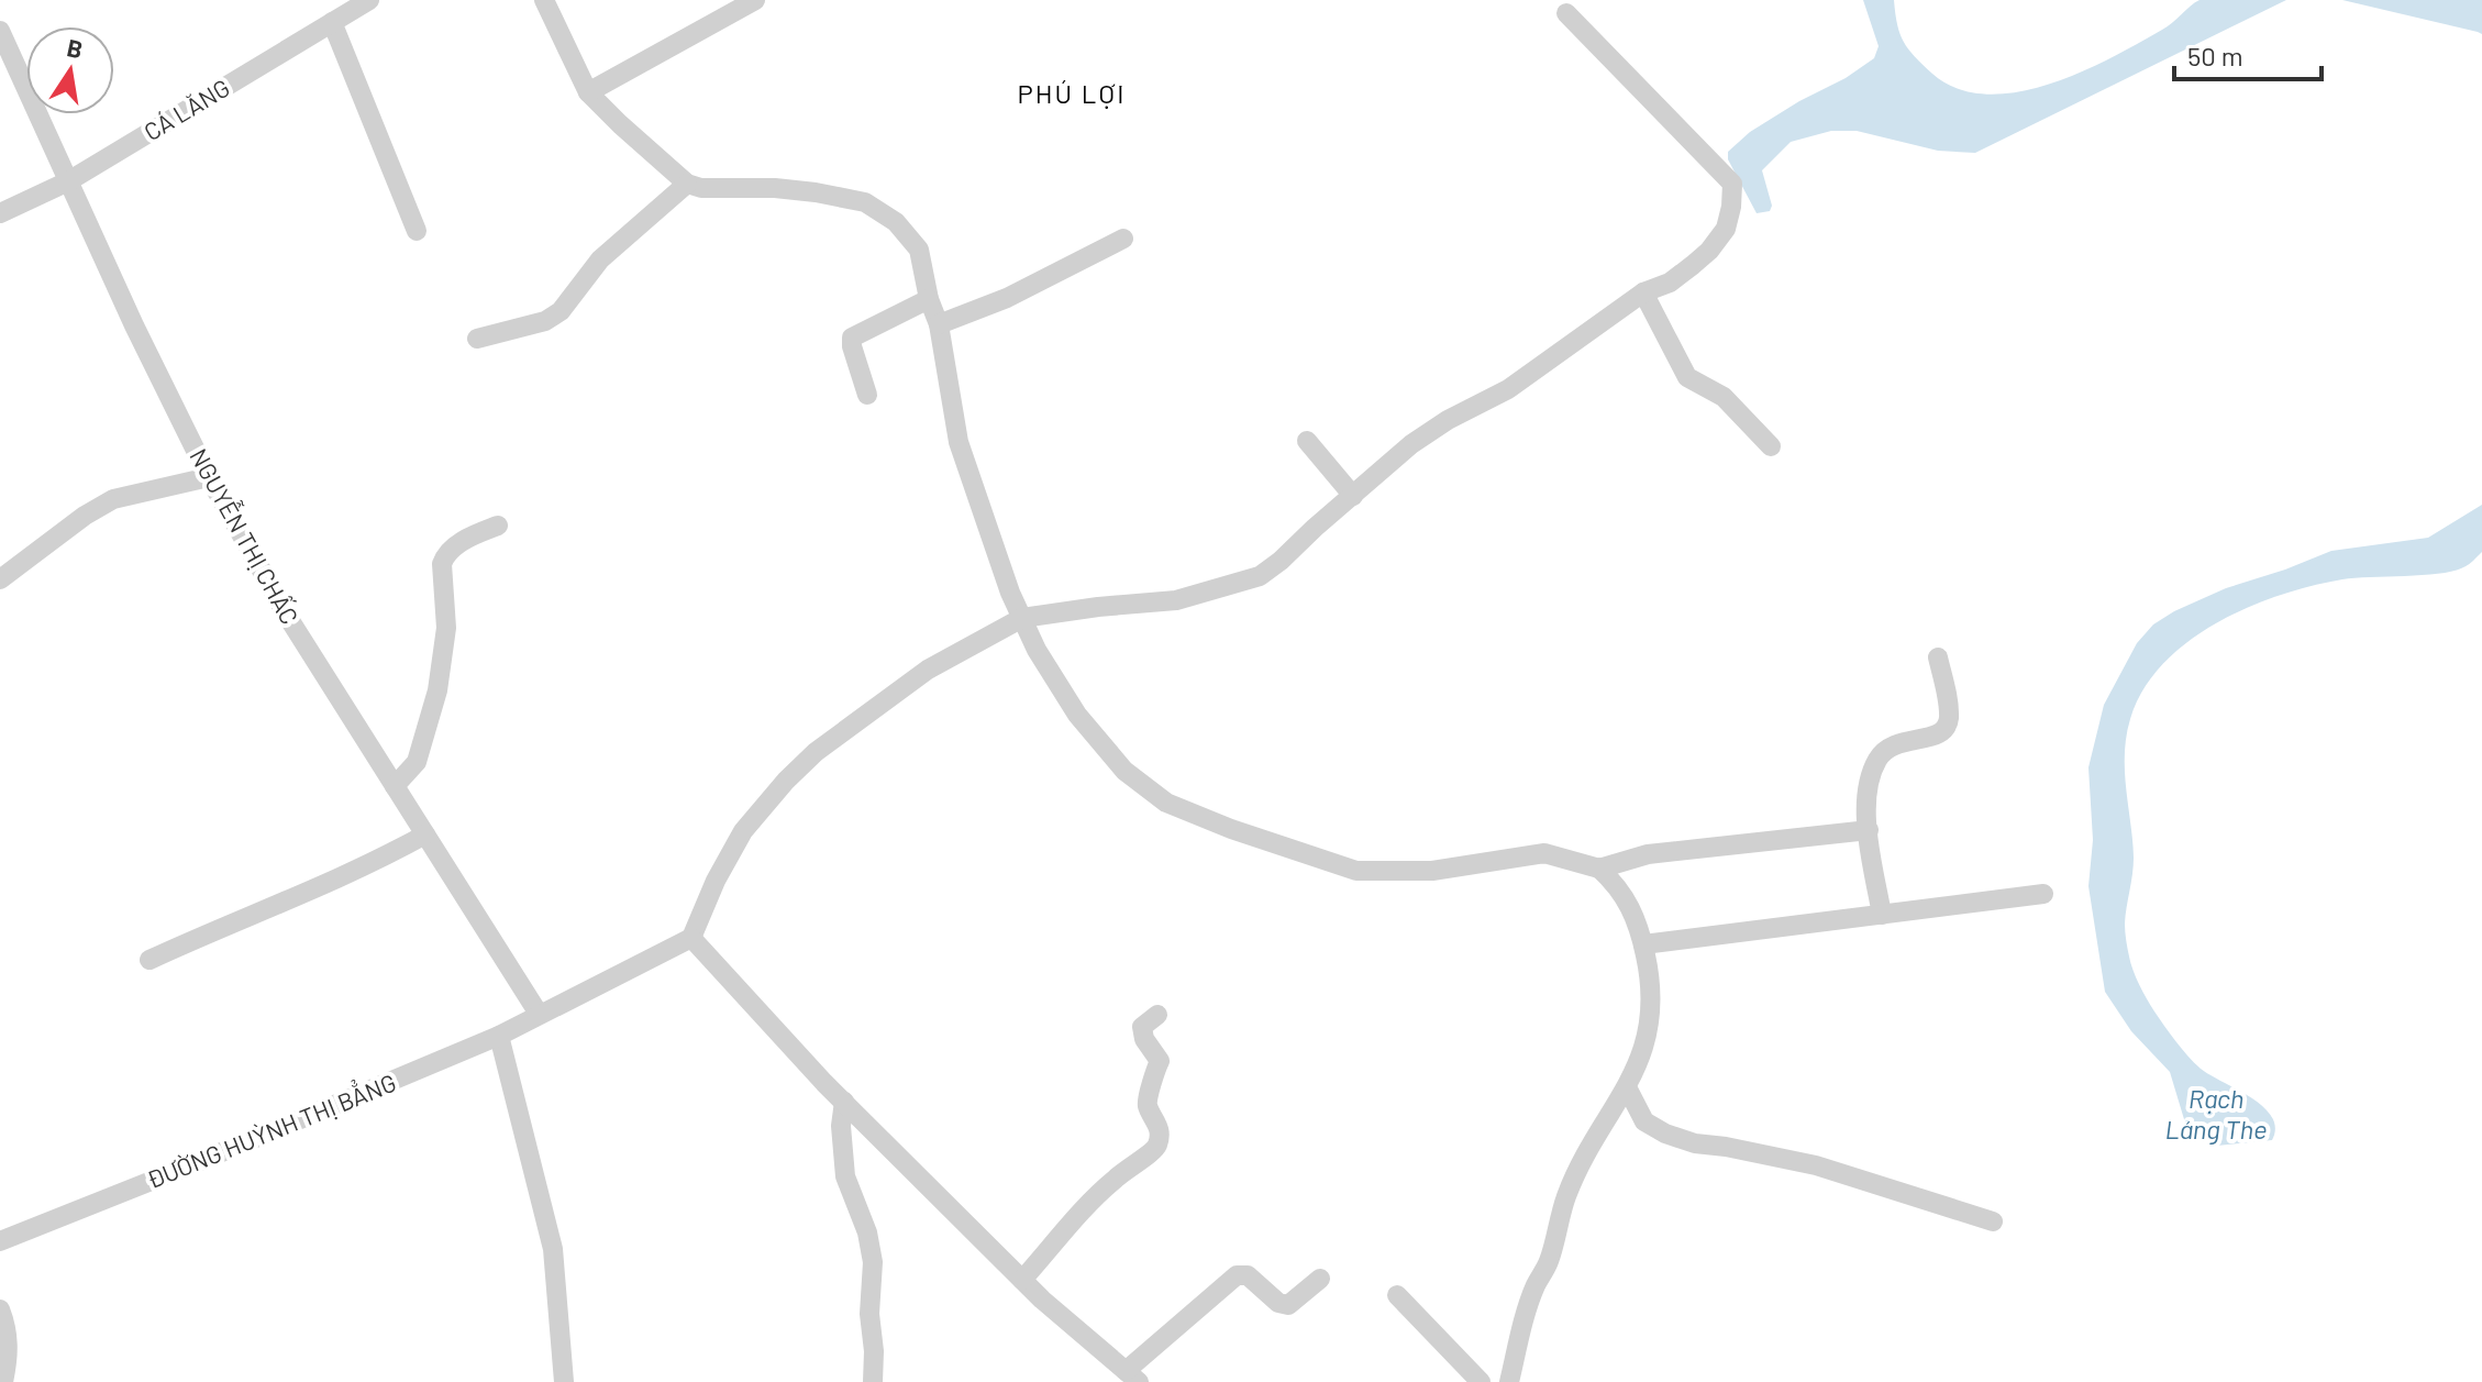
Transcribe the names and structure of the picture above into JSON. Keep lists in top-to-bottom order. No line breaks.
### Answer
{"streets":{"street":["CÁ LĂNG","NGUYỄN THỊ CHẤC","ĐƯỜNG HUỲNH THỊ BẲNG"]},"crossings":[["CÁ LĂNG","NGUYỄN THỊ CHẤC"],["NGUYỄN THỊ CHẤC","ĐƯỜNG HUỲNH THỊ BẲNG"]],"districts":["PHÚ LỢI"],"water":["Rạch Láng The"],"scale_bar":"50 m","north":"top"}
